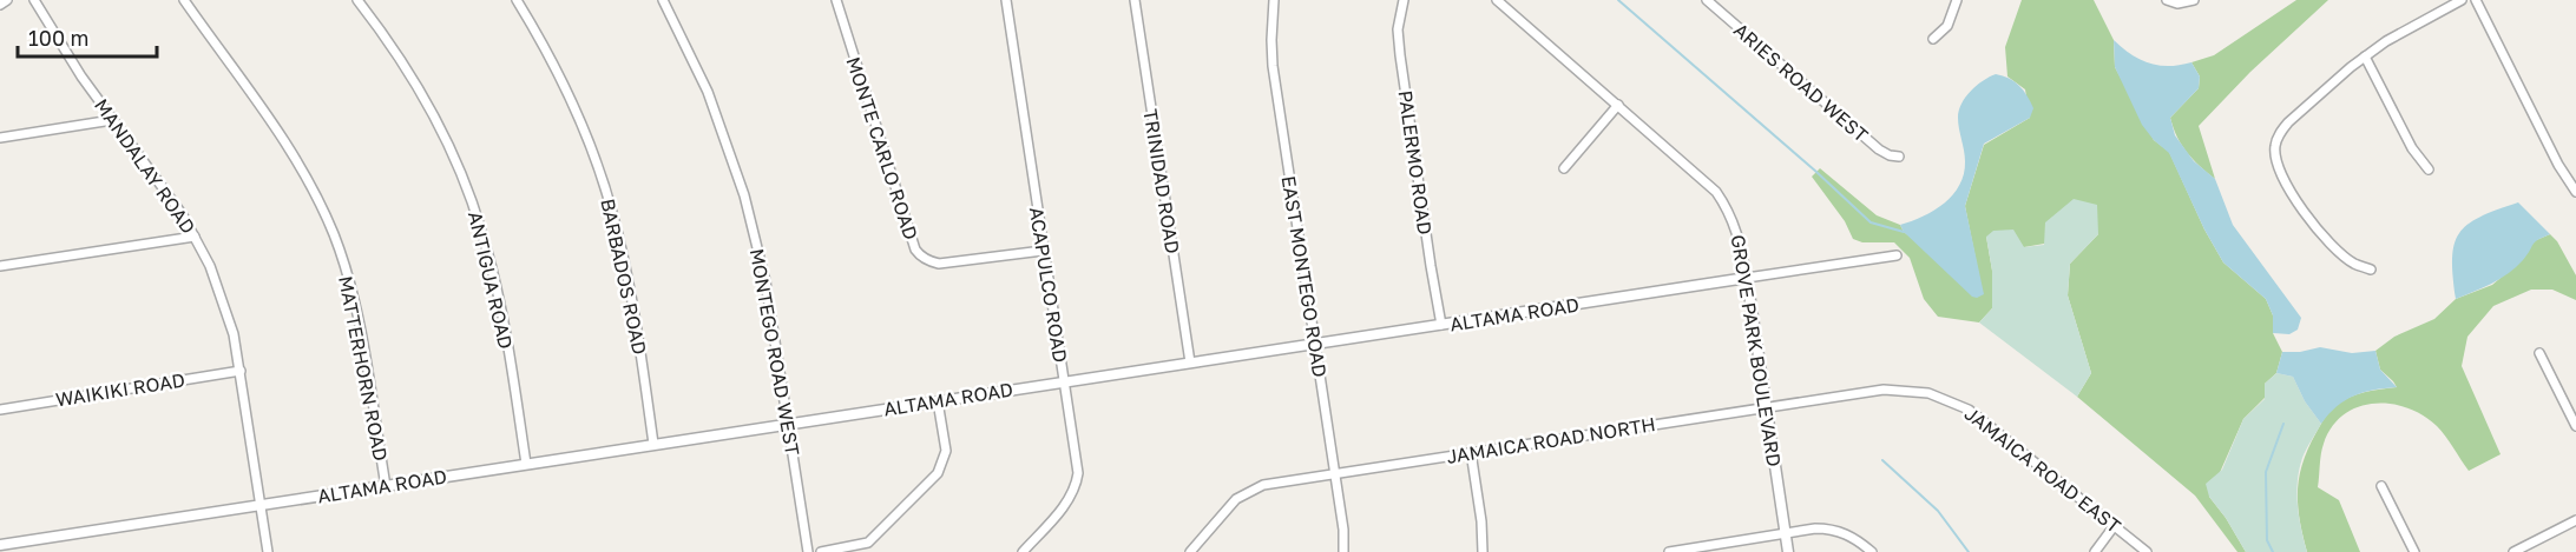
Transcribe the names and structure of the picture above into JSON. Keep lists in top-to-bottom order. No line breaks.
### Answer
{"streets":{"street":["ARIES ROAD WEST","MONTE CARLO ROAD","PALERMO ROAD","MANDALAY ROAD","TRINIDAD ROAD","BARBADOS ROAD","EAST MONTEGO ROAD","ANTIGUA ROAD","ACAPULCO ROAD","ALTAMA ROAD","GROVE PARK BOULEVARD","MONTEGO ROAD WEST","MATTERHORN ROAD","WAIKIKI ROAD","JAMAICA ROAD NORTH","JAMAICA ROAD EAST"]},"crossings":[["MONTE CARLO ROAD","ACAPULCO ROAD"],["PALERMO ROAD","ALTAMA ROAD"],["MANDALAY ROAD","ALTAMA ROAD"],["MANDALAY ROAD","WAIKIKI ROAD"],["TRINIDAD ROAD","ALTAMA ROAD"],["BARBADOS ROAD","ALTAMA ROAD"],["EAST MONTEGO ROAD","ALTAMA ROAD"],["EAST MONTEGO ROAD","JAMAICA ROAD NORTH"],["ANTIGUA ROAD","ALTAMA ROAD"],["ACAPULCO ROAD","ALTAMA ROAD"],["ALTAMA ROAD","GROVE PARK BOULEVARD"],["ALTAMA ROAD","MONTEGO ROAD WEST"],["ALTAMA ROAD","MATTERHORN ROAD"],["GROVE PARK BOULEVARD","JAMAICA ROAD NORTH"],["GROVE PARK BOULEVARD","JAMAICA ROAD EAST"],["JAMAICA ROAD NORTH","JAMAICA ROAD EAST"]],"scale_bar":"100 m"}
